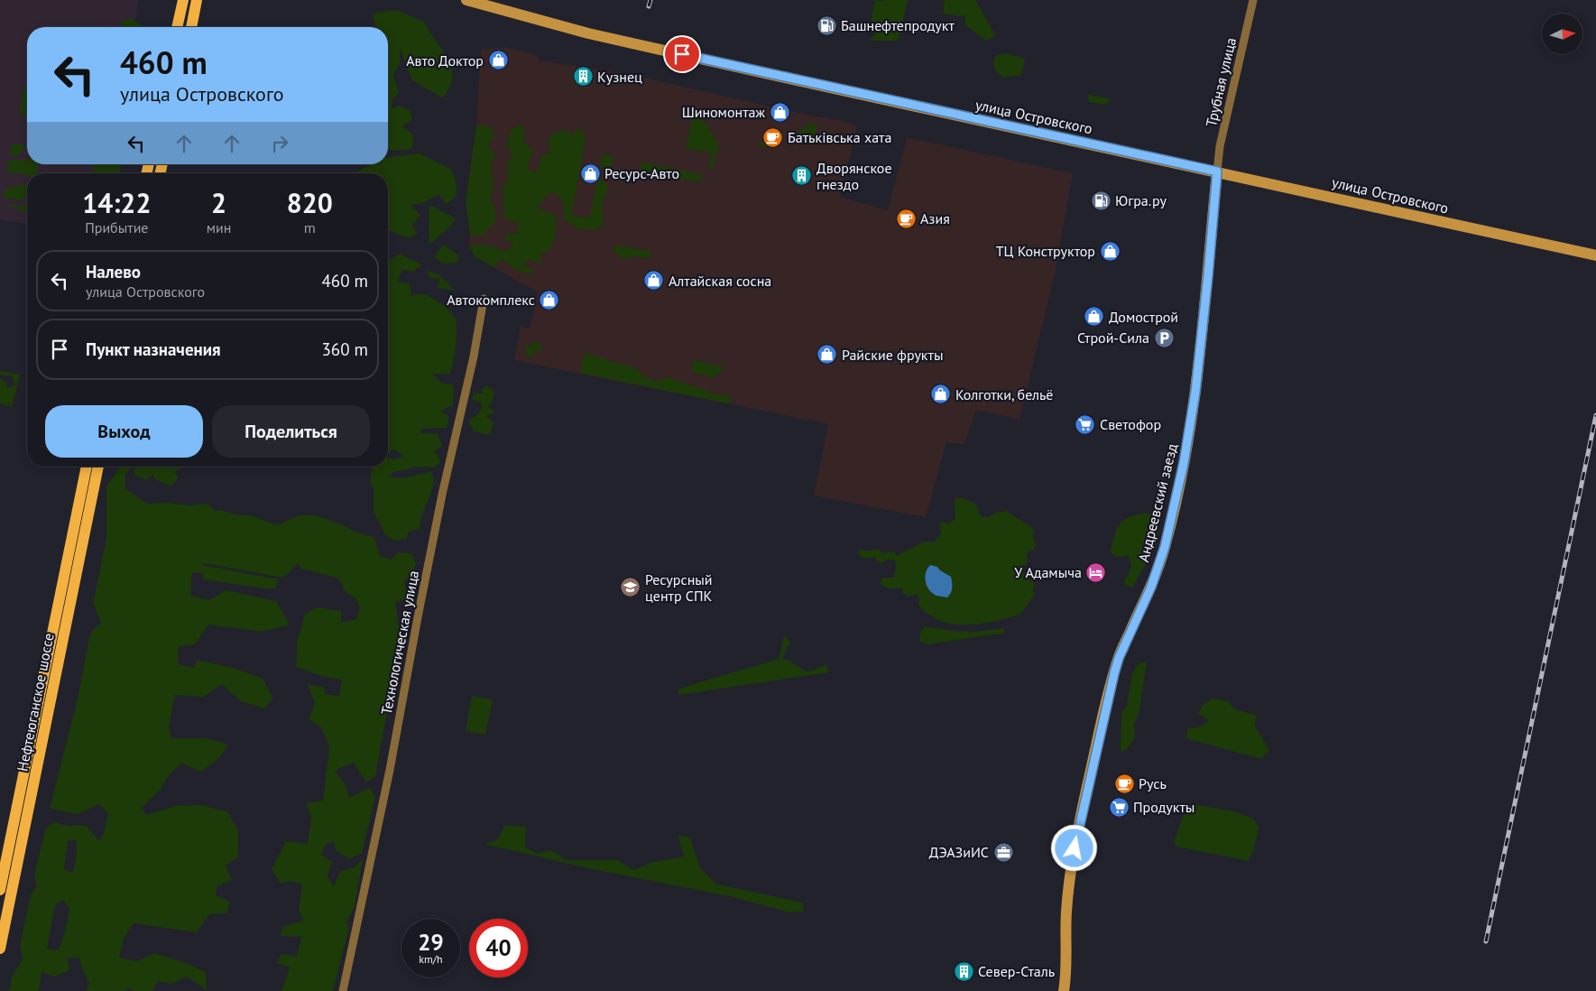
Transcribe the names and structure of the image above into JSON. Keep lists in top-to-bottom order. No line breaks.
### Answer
{"streets":{"main road":["улица Островского","Андреевский заезд","Нефтеюганское шоссе"],"street":["Трубная улица","Технологическая улица"]},"crossings":[["Трубная улица","улица Островского"],["Трубная улица","Андреевский заезд"],["улица Островского","Андреевский заезд"]],"places":{"fuel station":["Башнефтепродукт","Югра.ру"],"shop":["Авто Доктор","Шиномонтаж","Ресурс-Авто","ТЦ Конструктор","Алтайская сосна","Автокомплекс","Домострой","Райские фрукты","Колготки, бельё"],"building":["Кузнец","Дворянское гнездо","Север-Сталь"],"cafe":["Батькiвська хата","Азия","Русь"],"parking":["Строй-Сила"],"supermarket":["Светофор","Продукты"],"hotel":["У Адамыча"],"school or university":["Ресурсный центр СПК"],"office":["ДЭАЗиИС"]},"north":"right","page":{"turn":["460 m","улица Островского"],"eta":["14:22","Прибытие","2","мин","820","m"],"list":[{"name":"Налево","note":"улица Островского","value":"460 m"},{"name":"Пункт назначения","value":"360 m"}],"buttons":["Выход","Поделиться"],"speed":"29 km/h","limit":"40"}}
